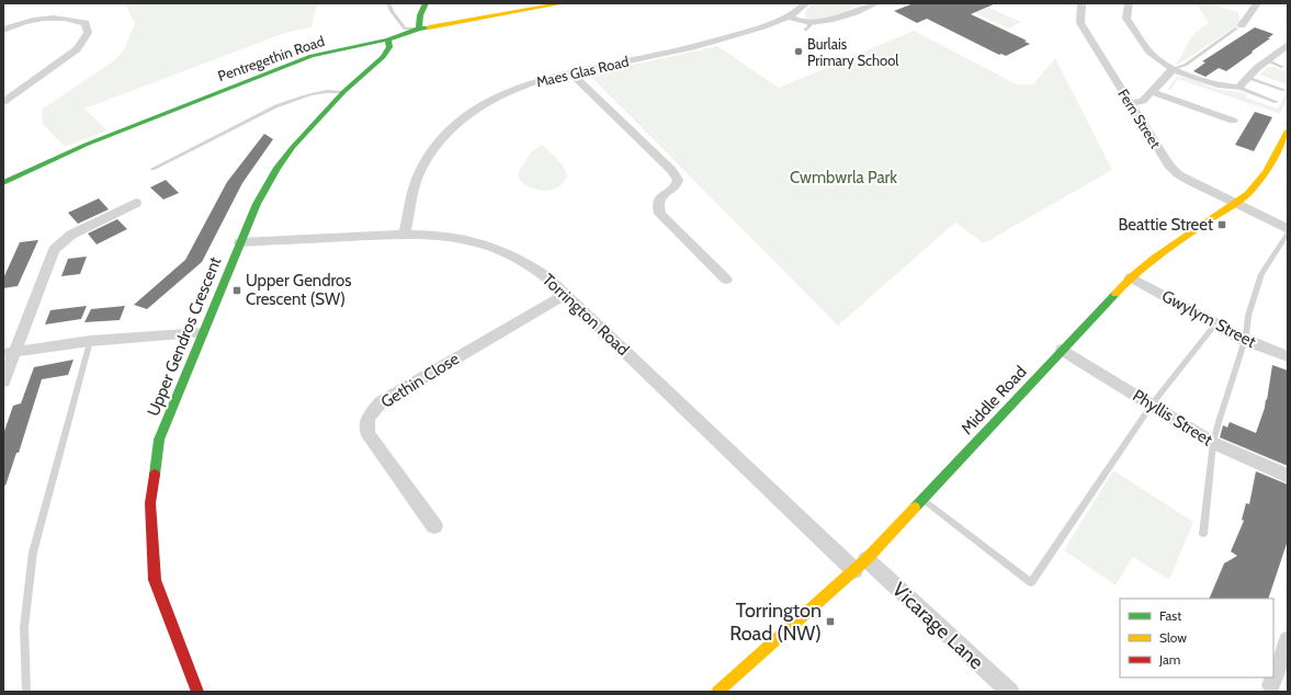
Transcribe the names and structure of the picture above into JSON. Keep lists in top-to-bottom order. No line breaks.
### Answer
{"streets":{"street":["Pentregethin Road","Maes Glas Road","Fern Street","Torrington Road","Gwylym Street","Upper Gendros Crescent","Gethin Close","Middle Road","Phyllis Street","Vicarage Lane"]},"crossings":[["Pentregethin Road","Upper Gendros Crescent"],["Maes Glas Road","Torrington Road"],["Fern Street","Middle Road"],["Torrington Road","Upper Gendros Crescent"],["Torrington Road","Gethin Close"],["Torrington Road","Middle Road"],["Torrington Road","Vicarage Lane"],["Gwylym Street","Middle Road"],["Middle Road","Phyllis Street"],["Middle Road","Vicarage Lane"]],"parks":["Cwmbwrla Park"],"places":{"other":["Burlais Primary School"],"transit":["Beattie Street","Upper Gendros Crescent (SW)","Torrington Road (NW)"]},"legend":["Fast","Slow","Jam"]}
